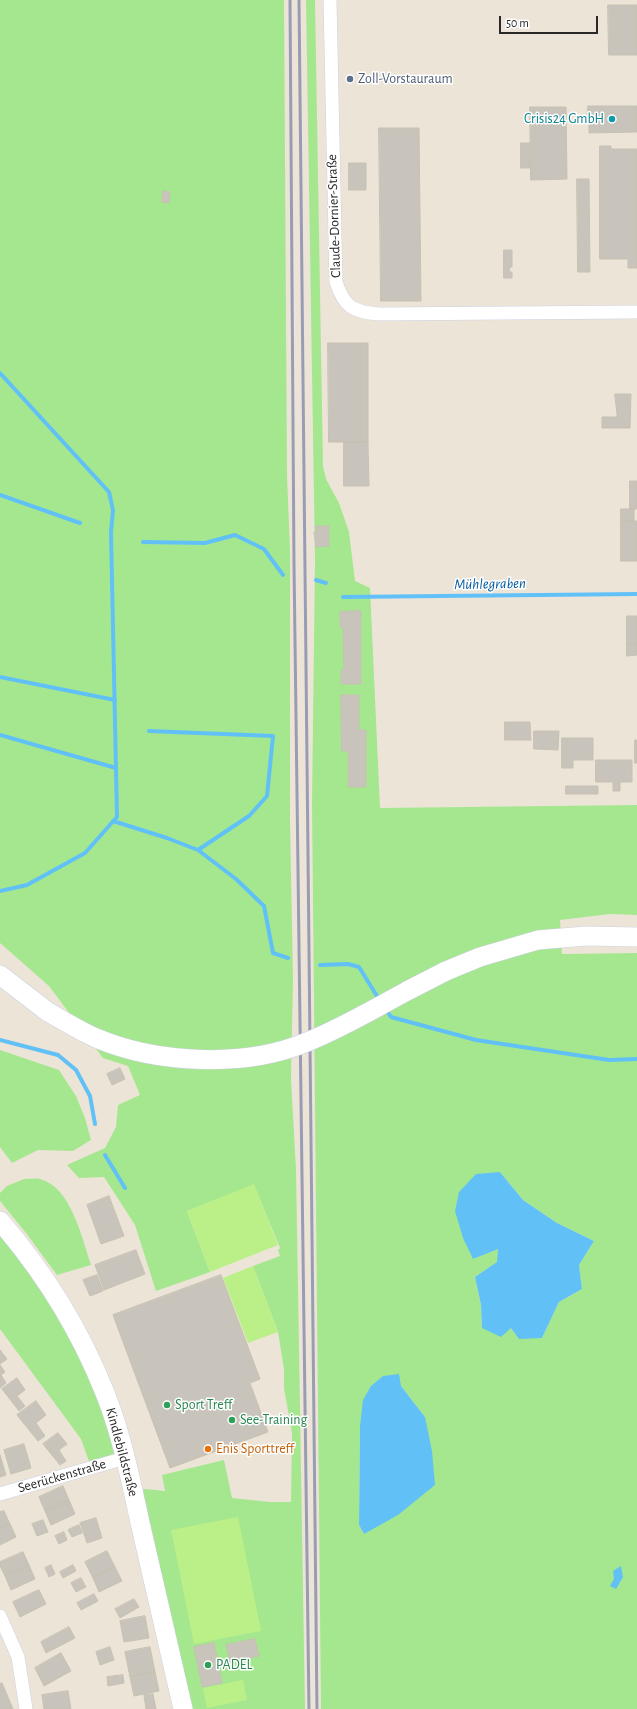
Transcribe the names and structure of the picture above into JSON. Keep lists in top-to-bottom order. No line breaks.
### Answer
{"streets":{"main road":["Kindlebildstraße"],"street":["Claude-Dornier-Straße","Seerückenstraße"]},"crossings":[["Kindlebildstraße","Seerückenstraße"]],"water":["Mühlegraben"],"places":["Zoll-Vorstauraum","Crisis24 GmbH","Sport Treff","See-Training","Enis Sporttreff","PADEL"],"scale_bar":"50 m"}
